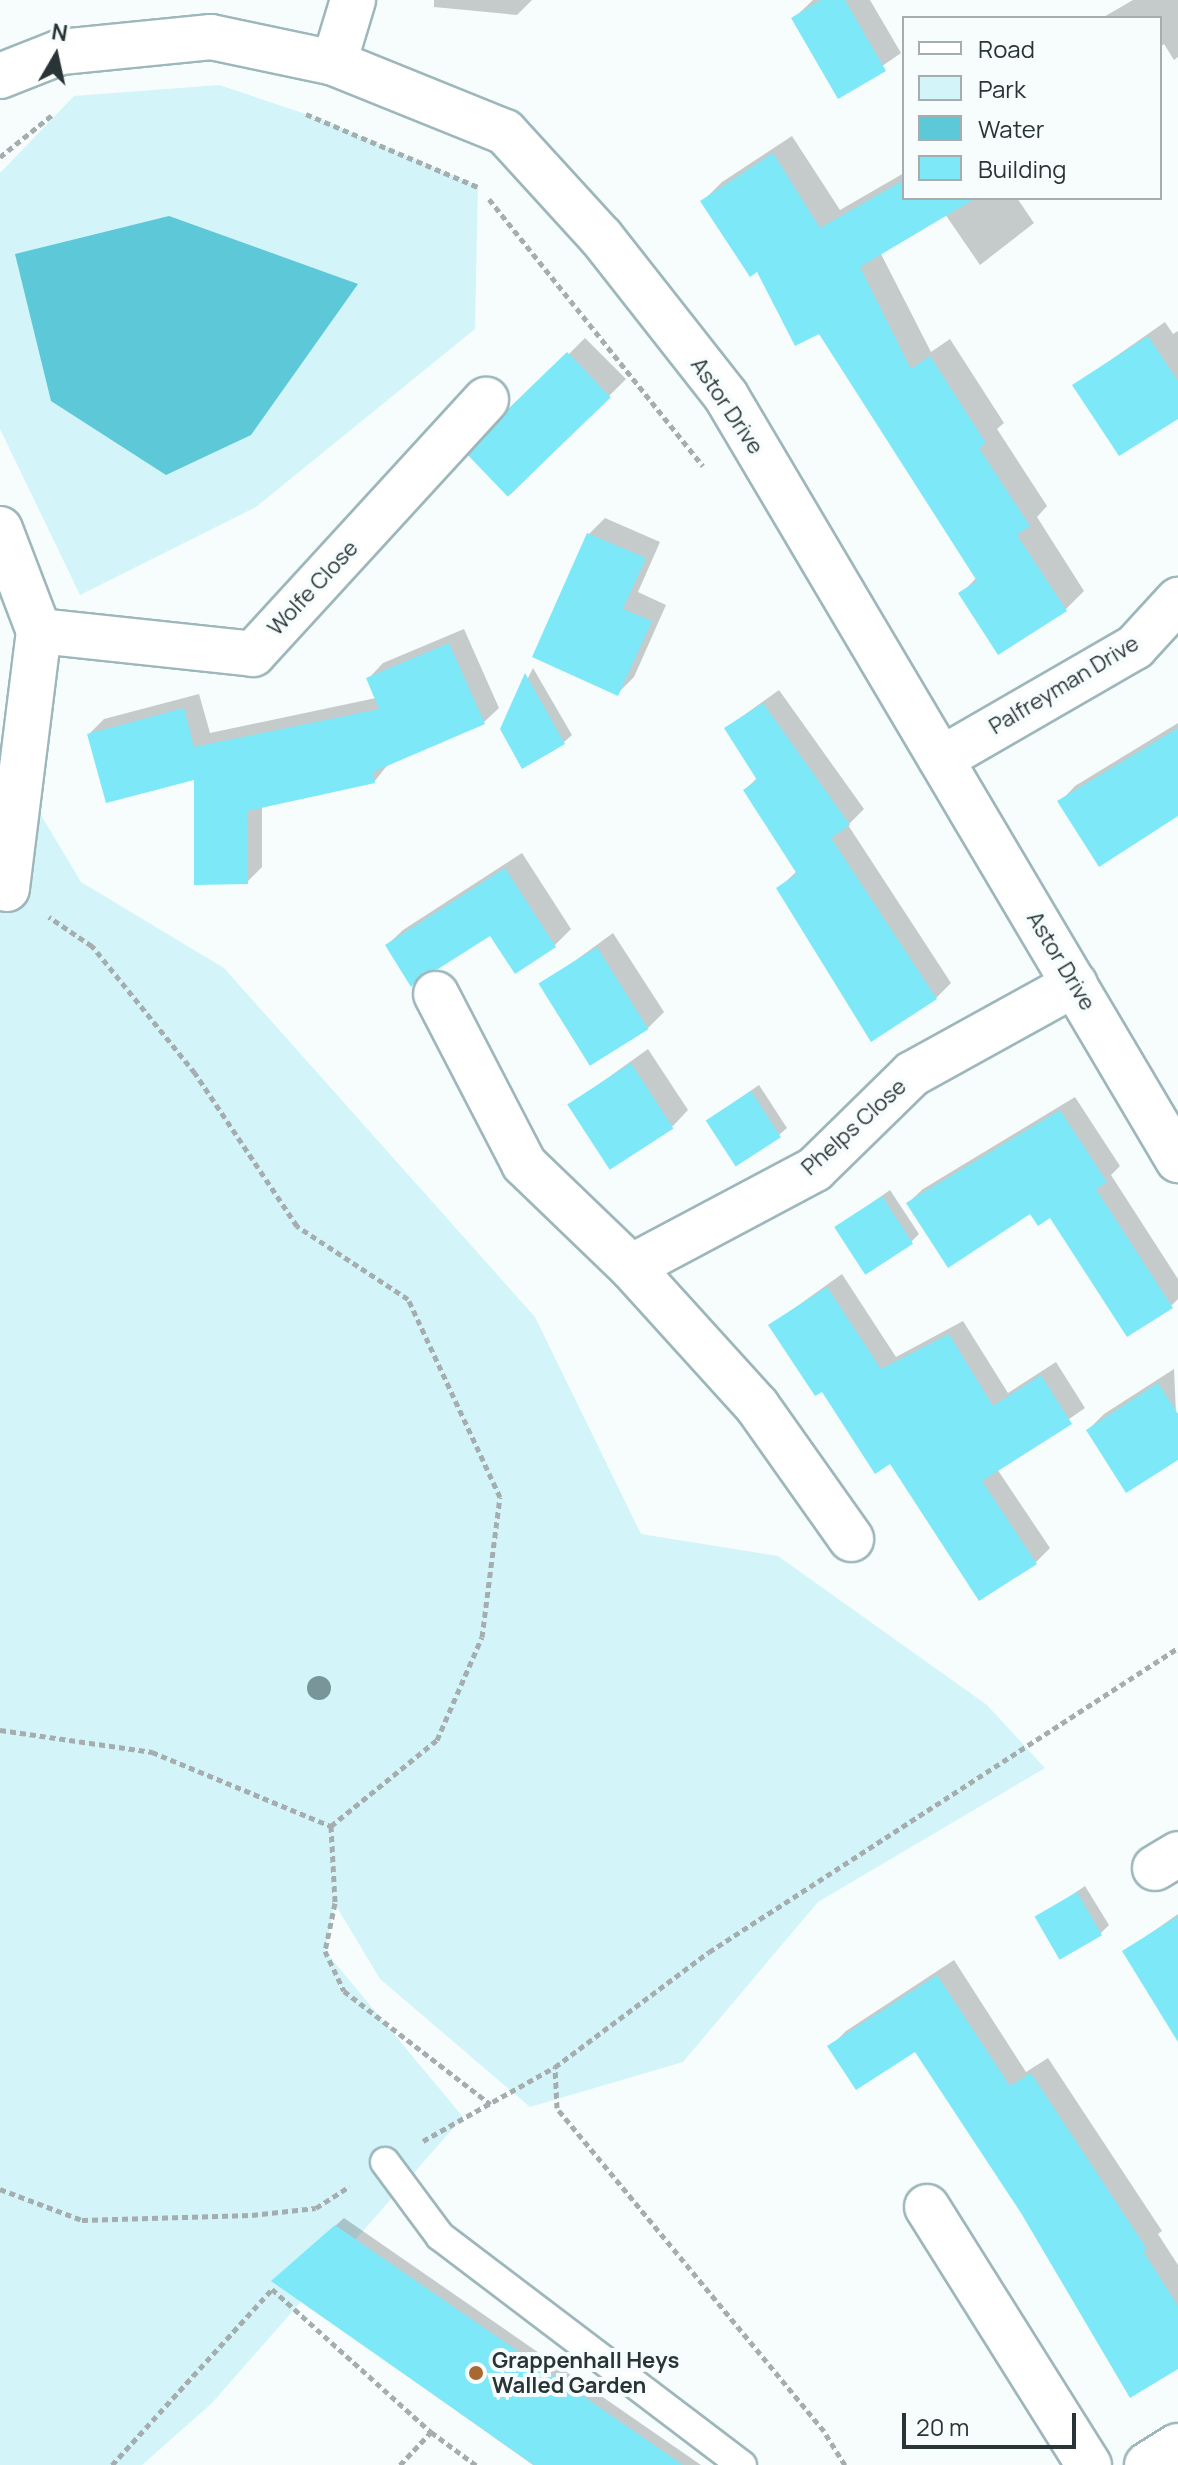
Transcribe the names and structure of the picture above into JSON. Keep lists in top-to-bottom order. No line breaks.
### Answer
{"streets":{"street":["Astor Drive","Wolfe Close","Palfreyman Drive","Phelps Close"]},"crossings":[["Astor Drive","Palfreyman Drive"],["Astor Drive","Phelps Close"]],"places":["Grappenhall Heys Walled Garden"],"legend":["Road","Park","Water","Building"],"scale_bar":"20 m","north":"top"}
